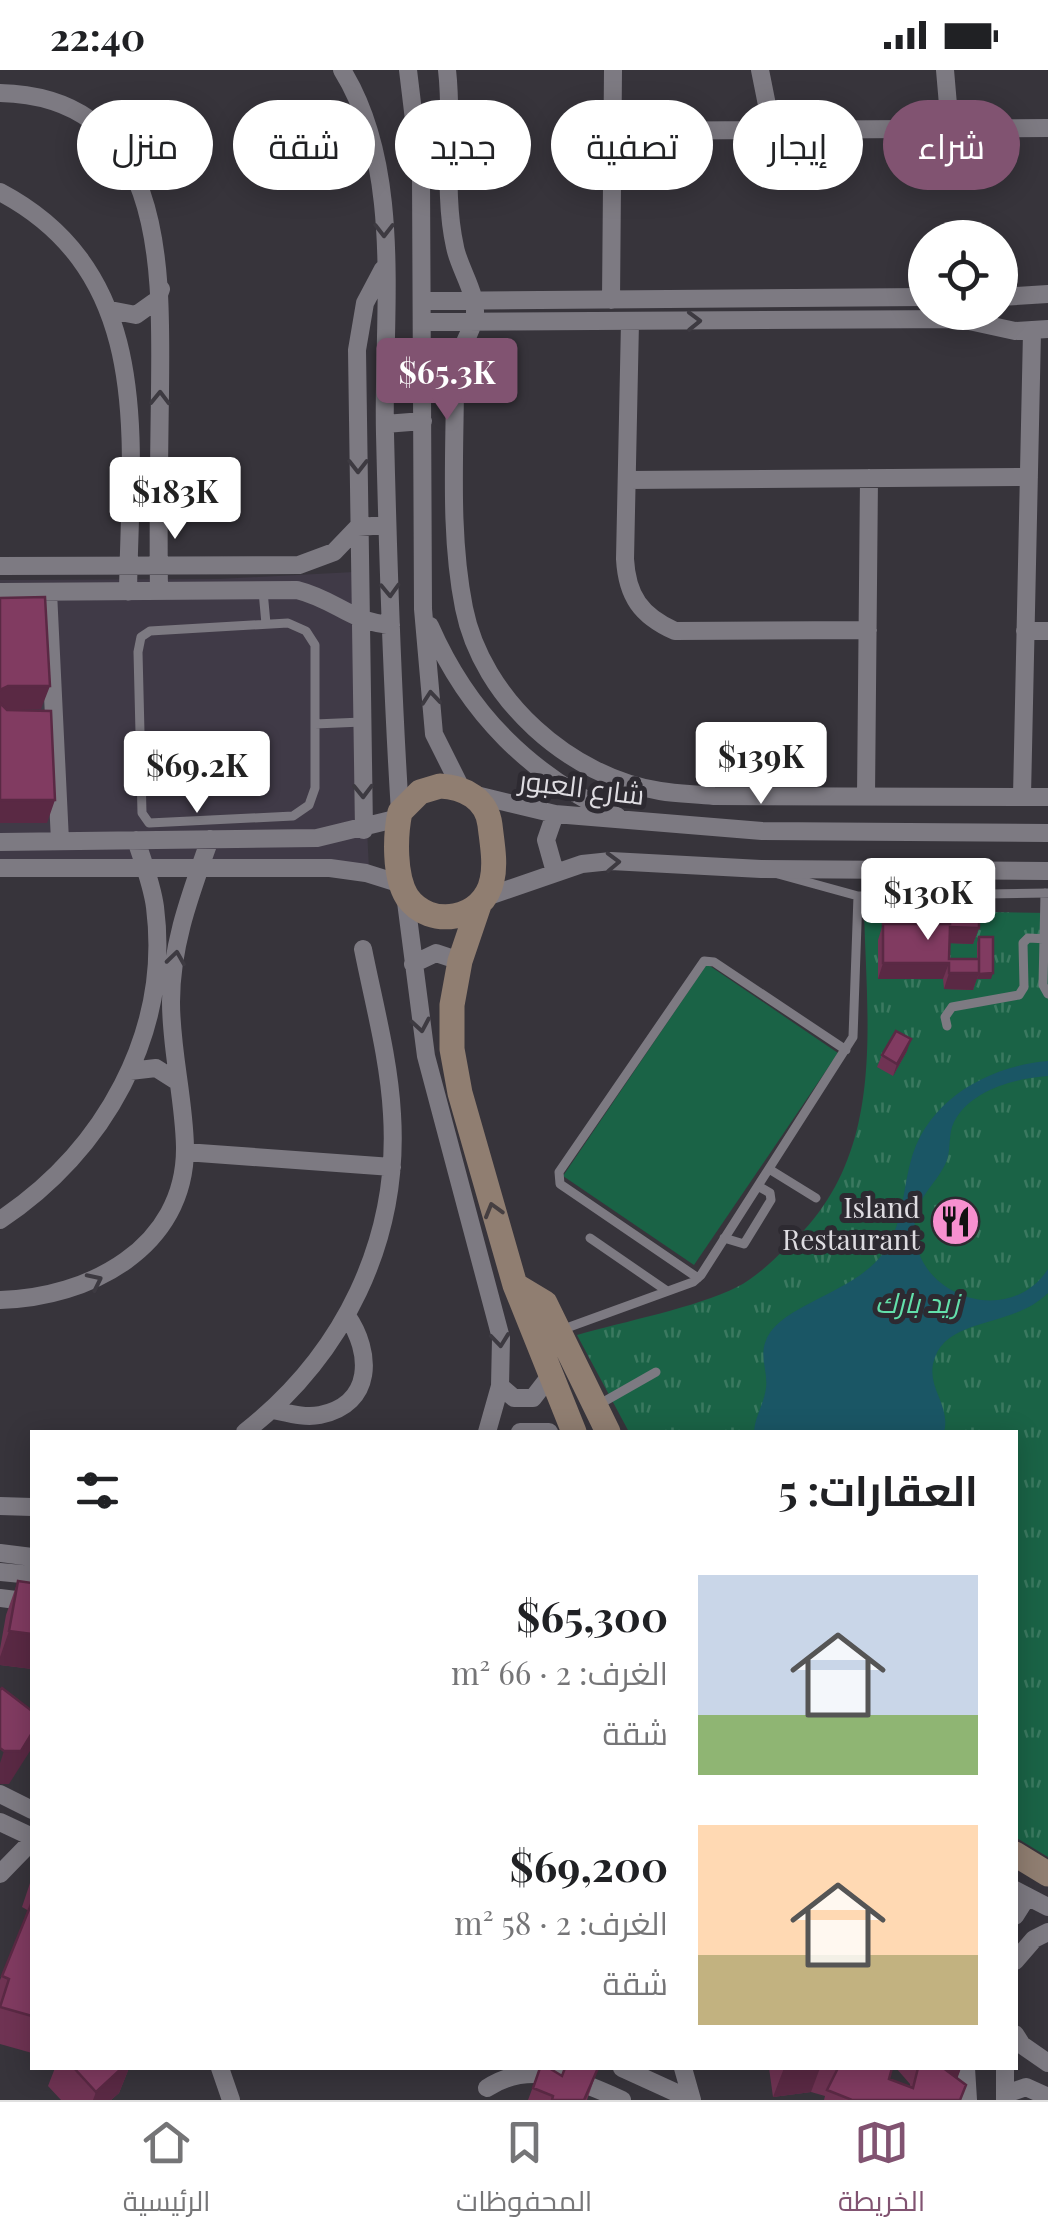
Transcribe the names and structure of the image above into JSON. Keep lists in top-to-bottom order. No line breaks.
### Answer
{"streets":{"street":["شارع العبور"]},"parks":["زيد بارك"],"places":{"restaurant":["Island Restaurant"]},"page":{"status":"22:40","chip":["شراء","إيجار","تصفية","جديد","شقة","منزل"],"price":["$65.3K","$183K","$139K","$69.2K","$130K"],"heading":"العقارات: 5","list":[{"name":"$65,300","note":"الغرف: 2 · 66 m² · شقة"},{"name":"$69,200","note":"الغرف: 2 · 58 m² · شقة"}],"tabs":["الخريطة","المحفوظات","الرئيسية"]}}
